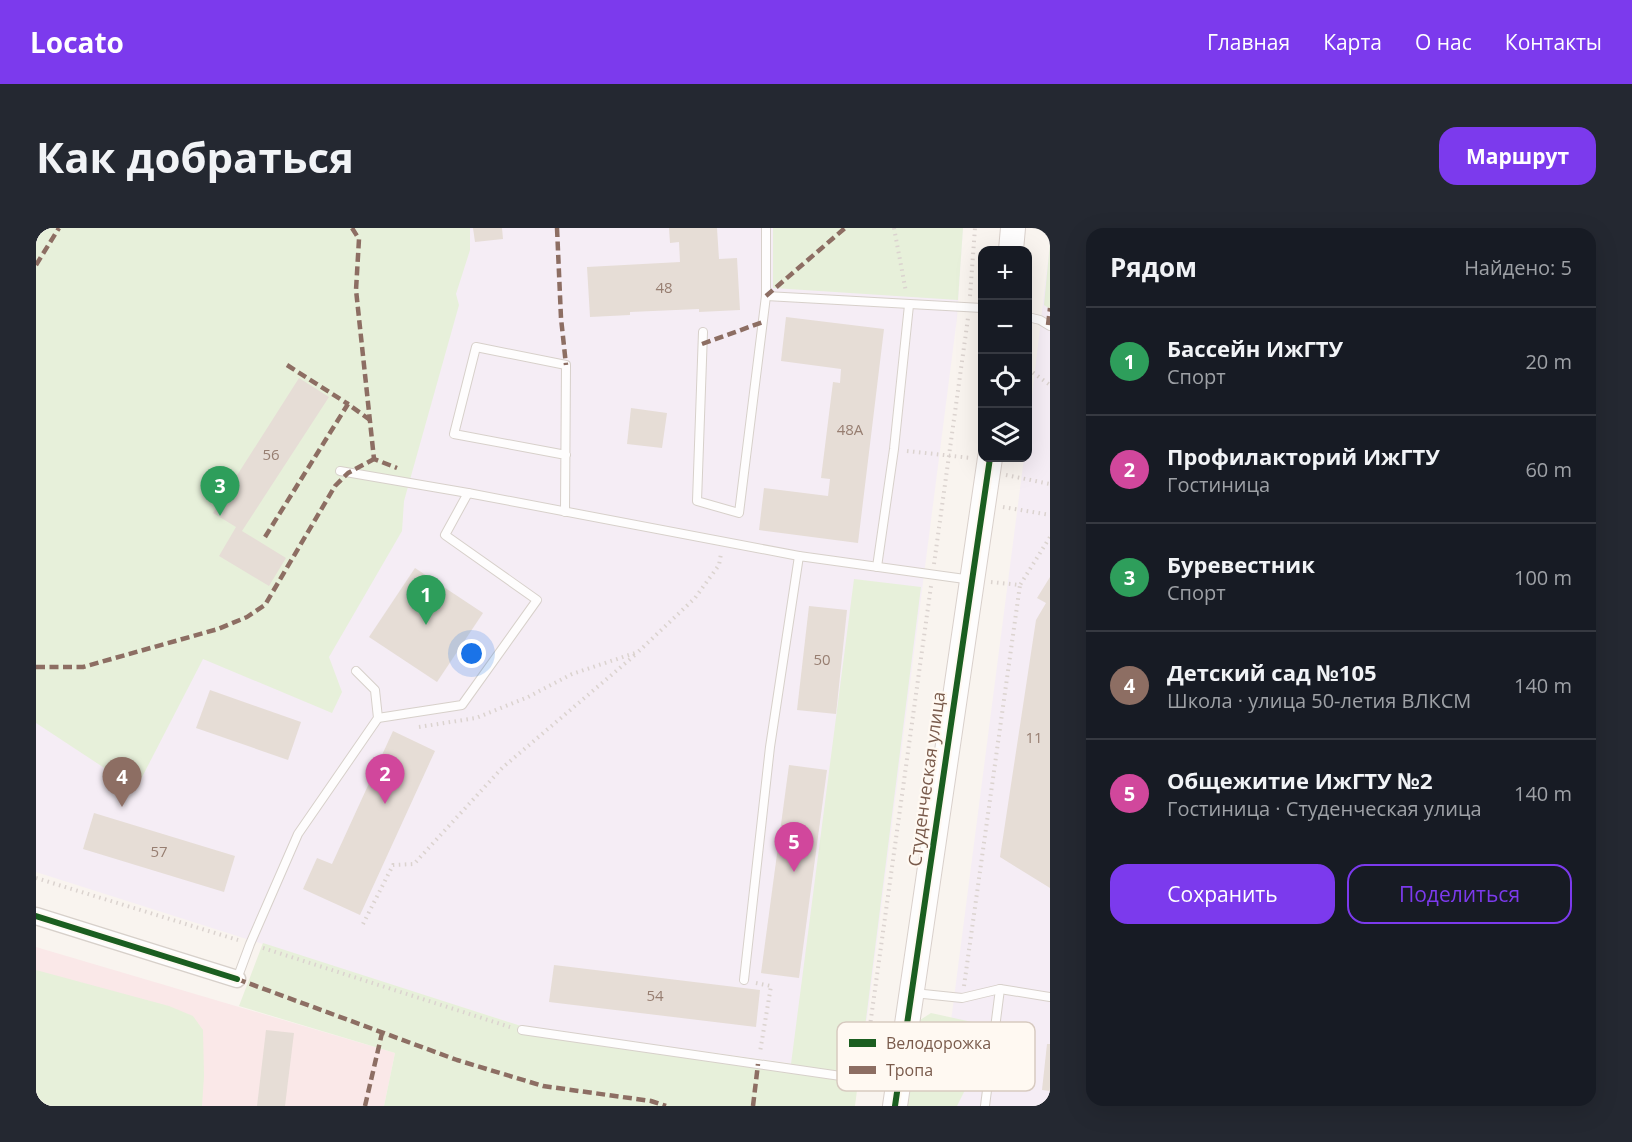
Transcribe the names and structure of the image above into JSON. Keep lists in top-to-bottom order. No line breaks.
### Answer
{"streets":{"street":["Студенческая улица"]},"house_numbers":["48","48А","56","50","11","57","54"],"legend":["Велодорожка","Тропа"],"page":{"header":"Locato","nav":["Главная","Карта","О нас","Контакты"],"buttons":["Маршрут",["Сохранить","Поделиться"]],"title":"Как добраться","heading":["Рядом","Найдено: 5"],"map_buttons":["+","−"],"list":[{"mark":"1","name":"Бассейн ИжГТУ","note":"Спорт","value":"20 m"},{"mark":"2","name":"Профилакторий ИжГТУ","note":"Гостиница","value":"60 m"},{"mark":"3","name":"Буревестник","note":"Спорт","value":"100 m"},{"mark":"4","name":"Детский сад №105","note":"Школа · улица 50-летия ВЛКСМ","value":"140 m"},{"mark":"5","name":"Общежитие ИжГТУ №2","note":"Гостиница · Студенческая улица","value":"140 m"}],"pins":["3","1","2","4","5"]}}
